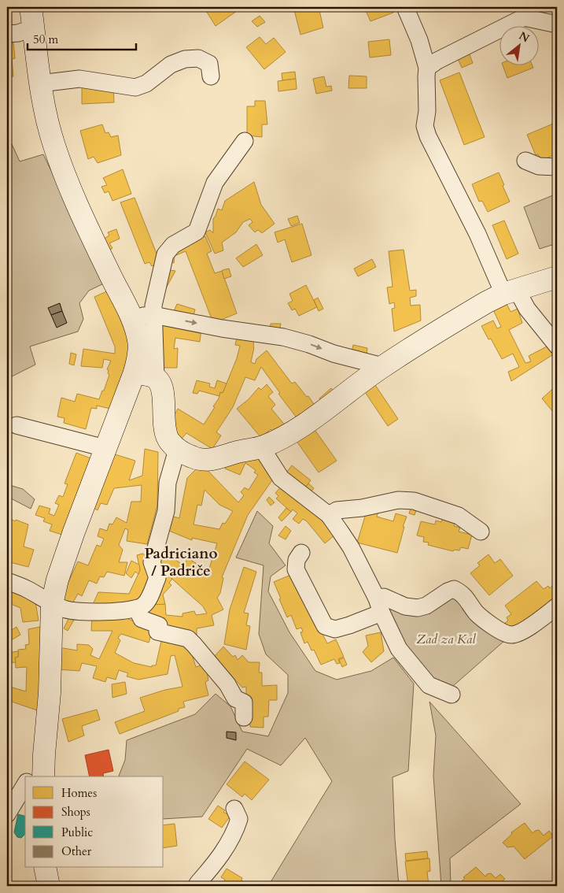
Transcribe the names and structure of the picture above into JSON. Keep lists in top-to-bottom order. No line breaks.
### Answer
{"districts":["Padriciano / Padriče"],"parks":["Zad za Kal"],"legend":["Homes","Shops","Public","Other"],"scale_bar":"50 m","north":"top right"}
